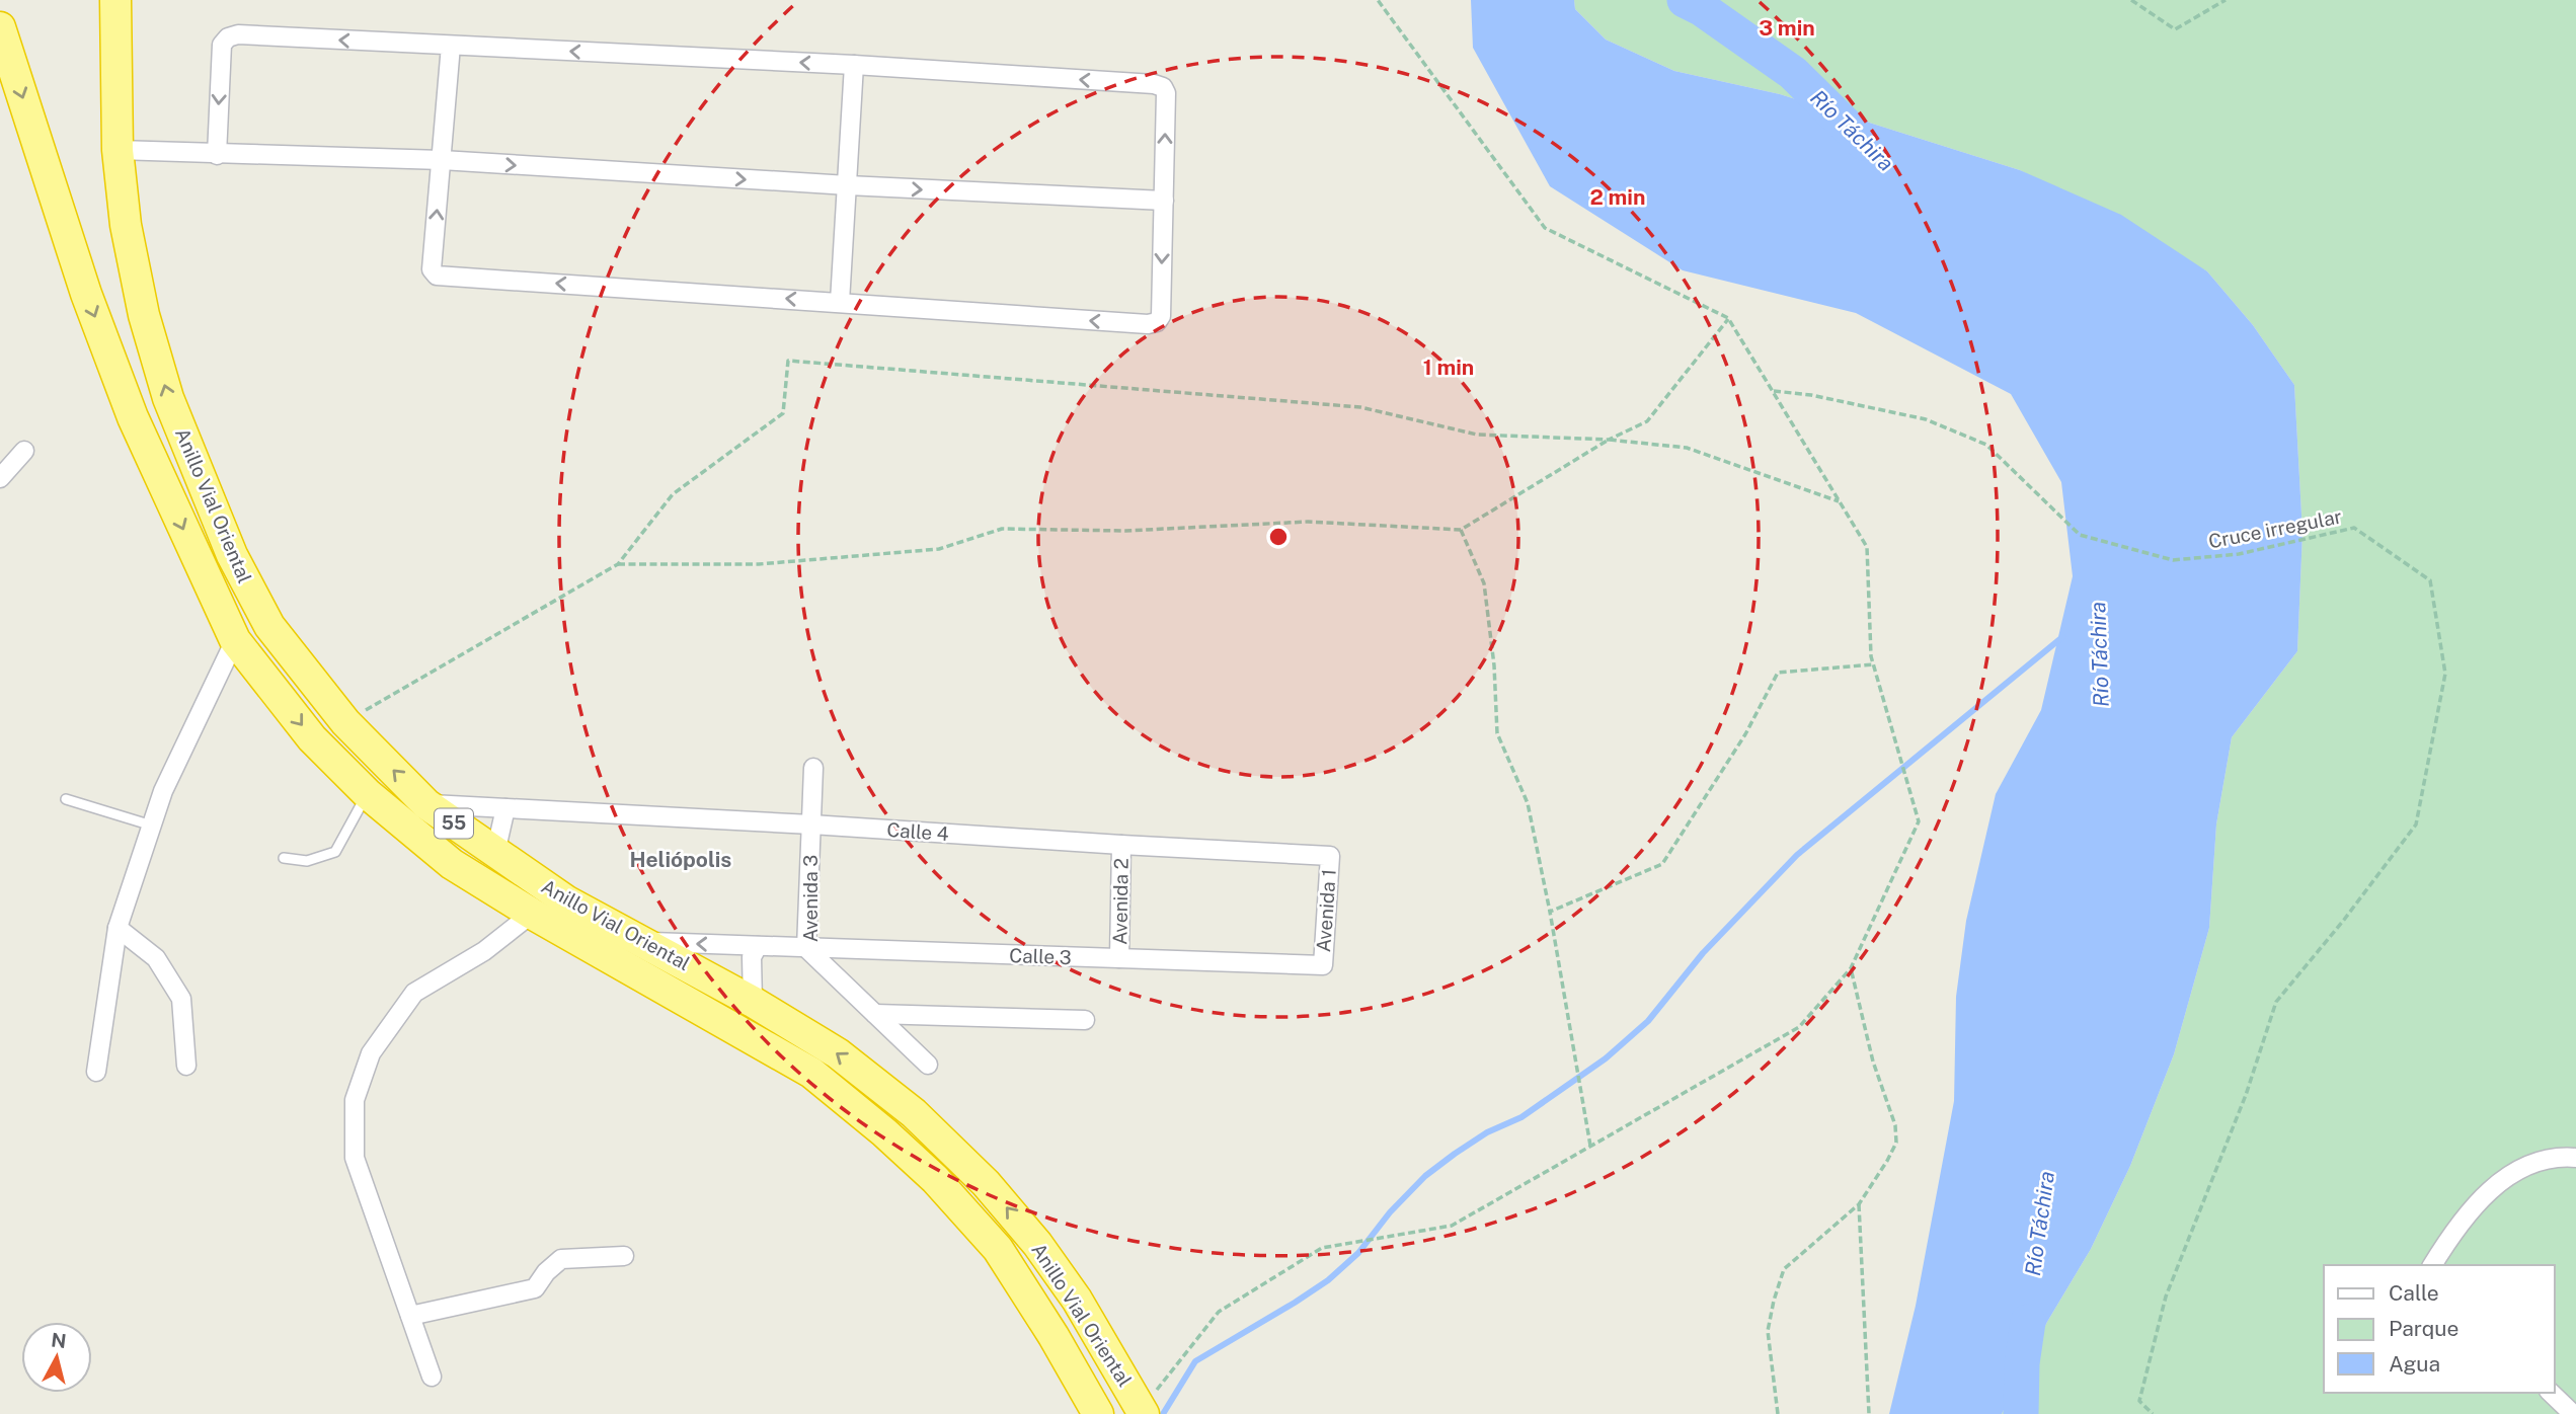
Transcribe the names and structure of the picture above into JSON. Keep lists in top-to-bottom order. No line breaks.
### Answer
{"streets":{"highway":["Anillo Vial Oriental","55"],"street":["Calle 4","Avenida 3","Avenida 2","Avenida 1","Calle 3"],"path":["Cruce irregular"]},"crossings":[["Anillo Vial Oriental","Calle 4"],["Anillo Vial Oriental","Calle 3"],["Calle 4","Avenida 3"],["Calle 4","Avenida 2"],["Calle 4","Avenida 1"],["Avenida 3","Calle 3"],["Avenida 2","Calle 3"],["Avenida 1","Calle 3"]],"districts":["Heliópolis"],"water":["Río Táchira"],"legend":["Calle","Parque","Agua"],"north":"top","rings":["3 min","2 min","1 min"]}
